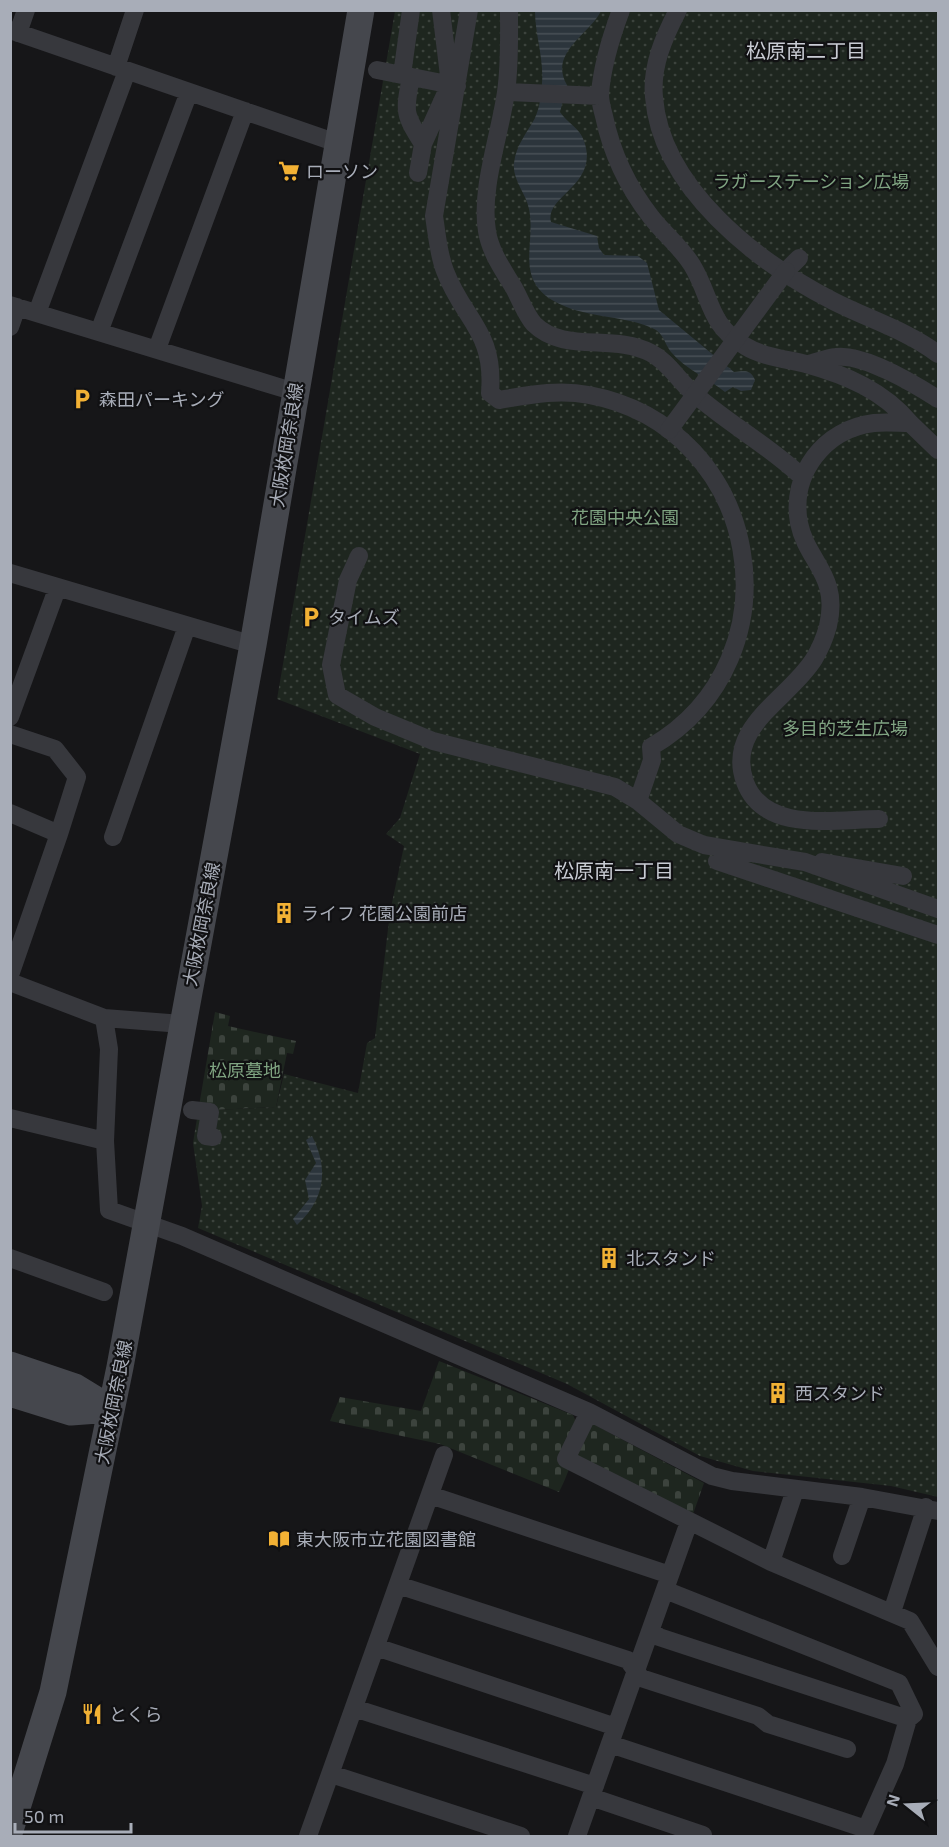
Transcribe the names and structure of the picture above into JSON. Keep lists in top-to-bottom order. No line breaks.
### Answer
{"streets":{"main road":["大阪枚岡奈良線"]},"districts":["松原南二丁目","松原南一丁目"],"parks":["ラガーステーション広場","花園中央公園","多目的芝生広場","松原墓地"],"places":{"supermarket":["ローソン"],"parking":["森田パーキング","タイムズ"],"building":["ライフ 花園公園前店","北スタンド","西スタンド"],"library":["東大阪市立花園図書館"],"restaurant":["とくら"]},"scale_bar":"50 m","north":"left"}
